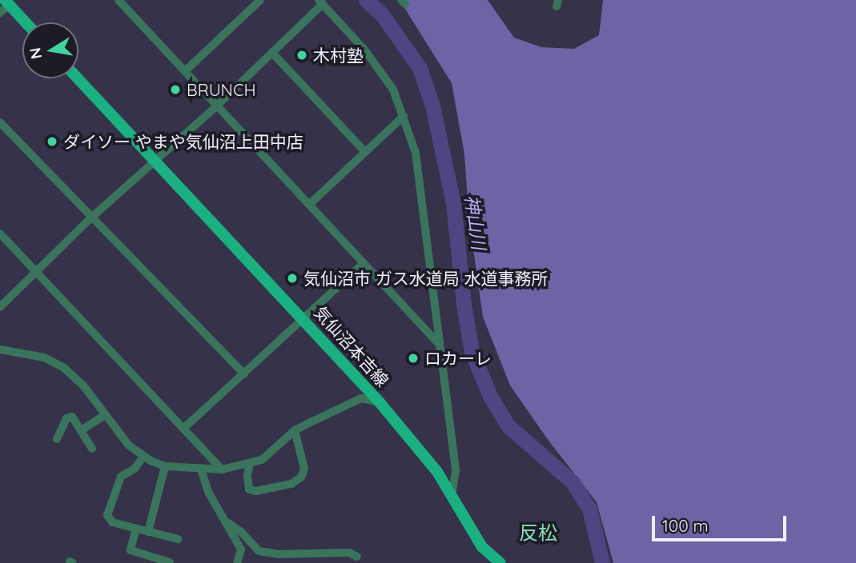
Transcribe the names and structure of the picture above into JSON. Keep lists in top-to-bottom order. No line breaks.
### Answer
{"streets":{"main road":["気仙沼本吉線"]},"districts":["反松"],"water":["神山川"],"places":["木村塾","BRUNCH","ダイソー やまや気仙沼上田中店","気仙沼市 ガス水道局 水道事務所","ロカーレ"],"scale_bar":"100 m","north":"left"}
